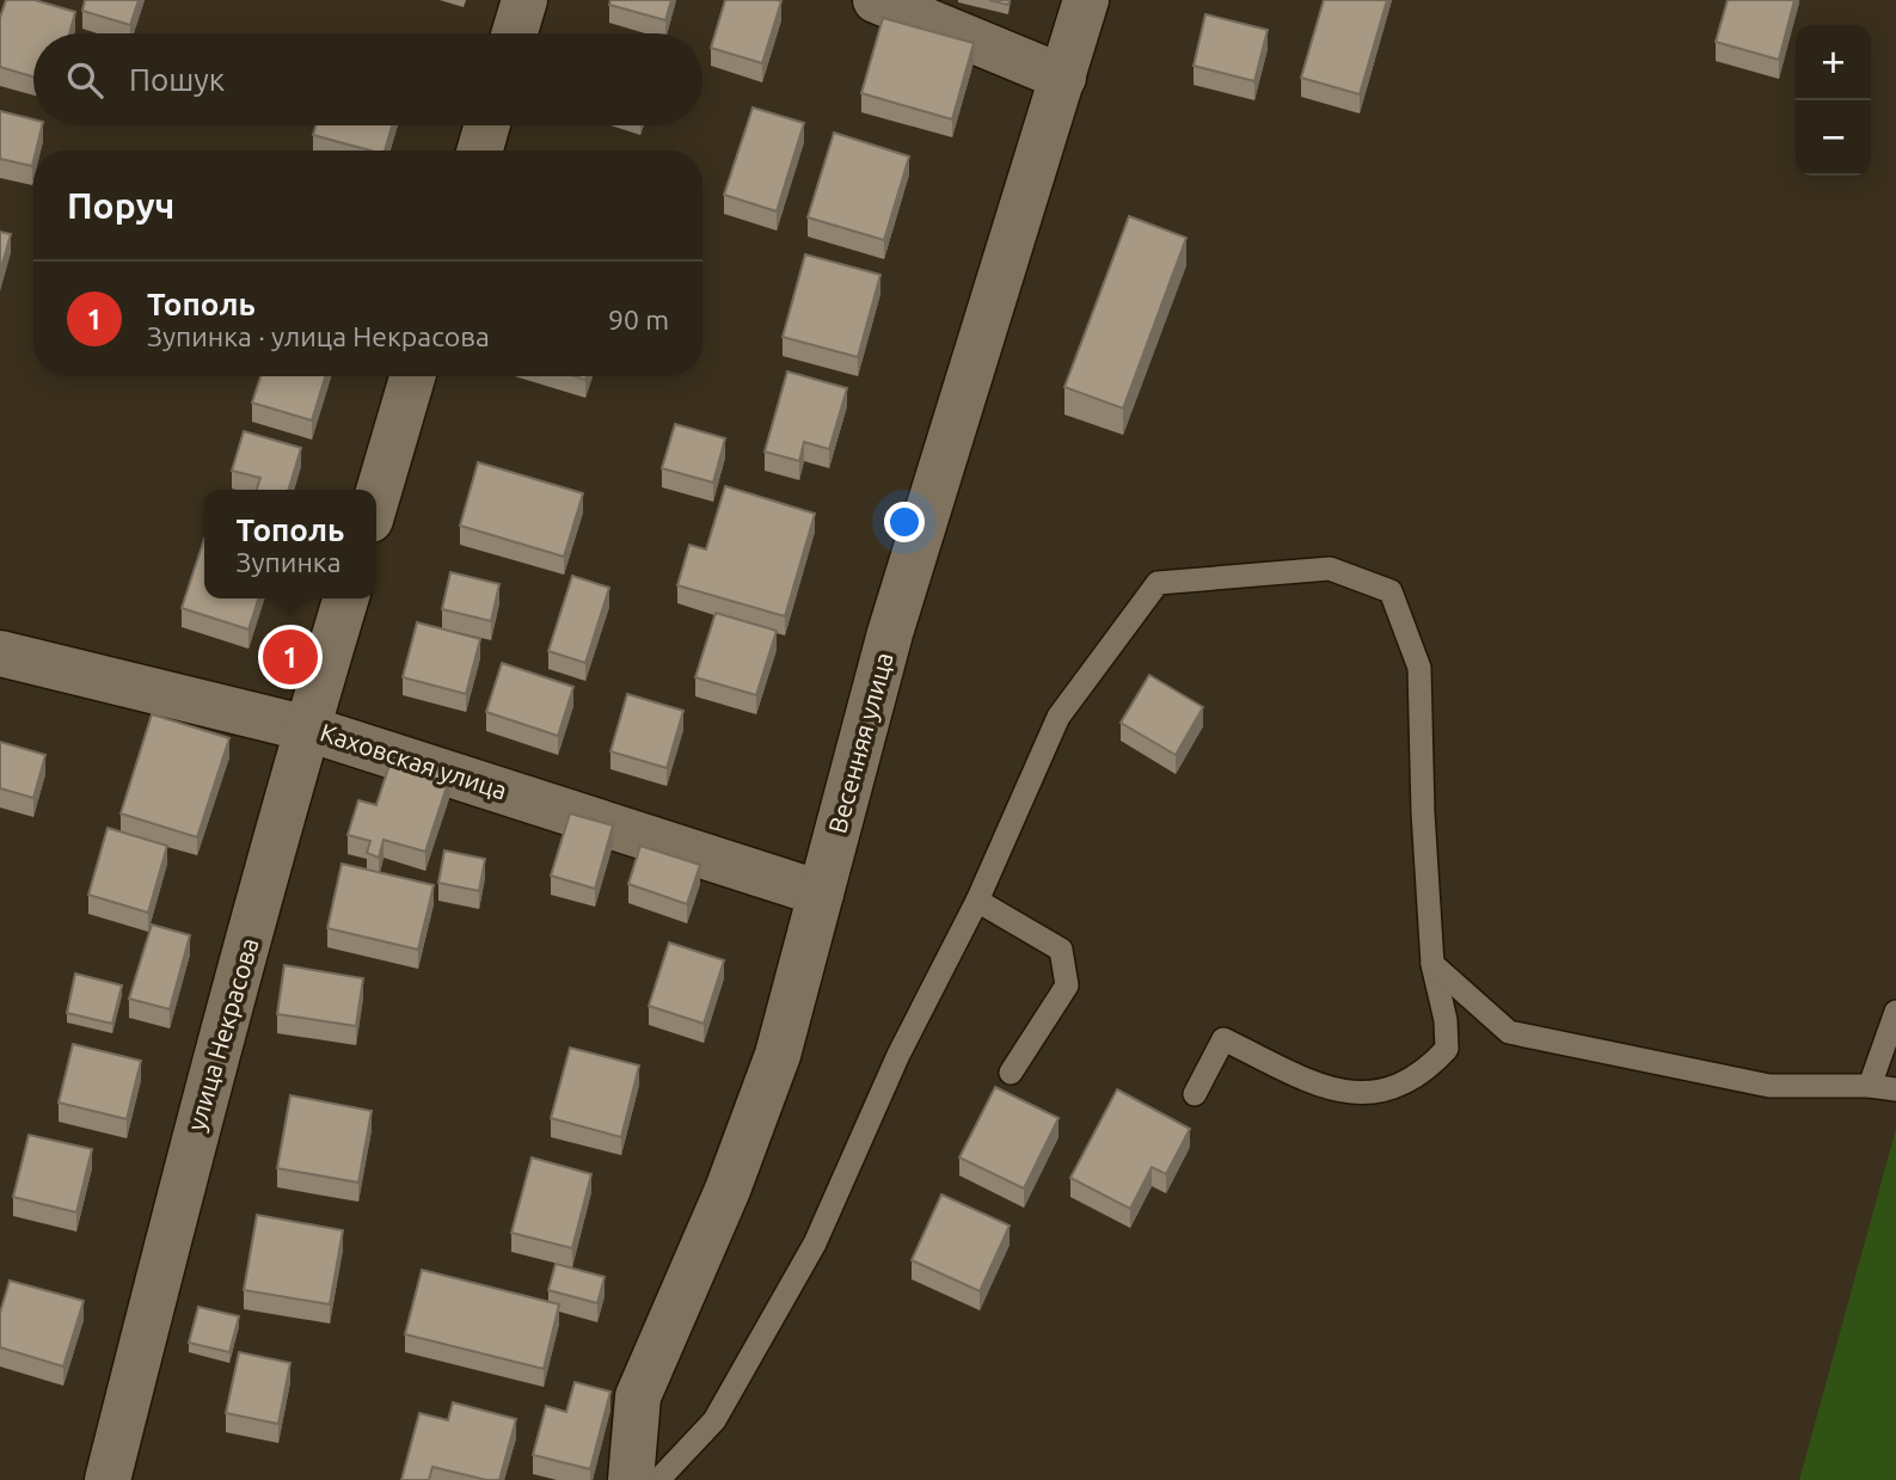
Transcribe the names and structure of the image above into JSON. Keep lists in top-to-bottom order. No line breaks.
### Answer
{"streets":{"street":["Весенняя улица","Каховская улица","улица Некрасова"]},"crossings":[["Весенняя улица","Каховская улица"],["Каховская улица","улица Некрасова"]],"page":{"map_buttons":["+","−"],"search":"Пошук","heading":"Поруч","list":[{"mark":"1","name":"Тополь","note":"Зупинка · улица Некрасова","value":"90 m"}],"popup":["Тополь","Зупинка"],"pins":"1"}}
